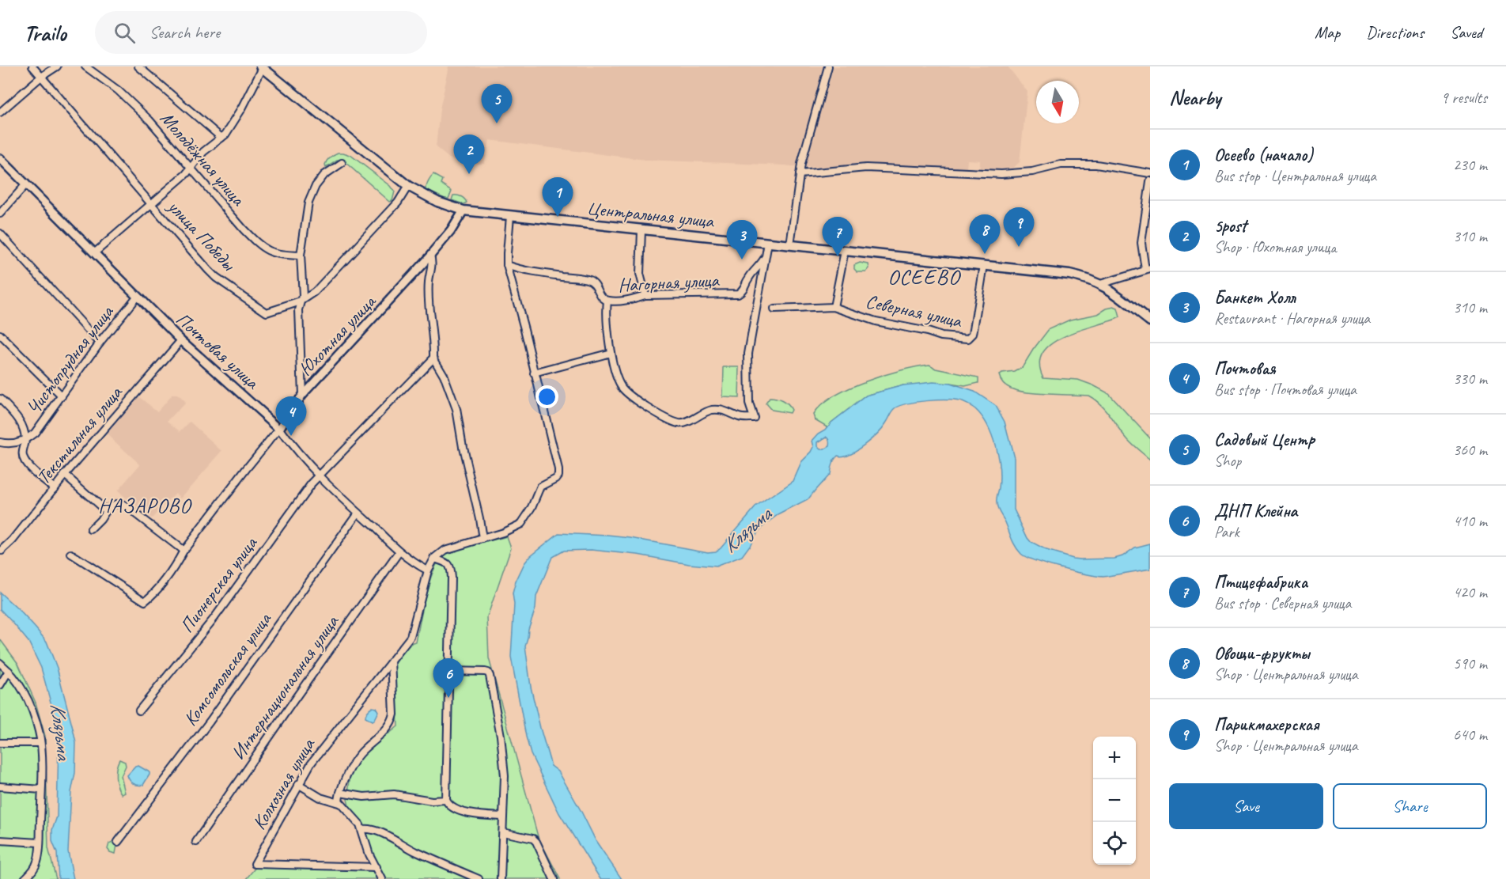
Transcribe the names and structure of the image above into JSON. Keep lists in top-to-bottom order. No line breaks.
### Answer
{"streets":{"main road":["Центральная улица"],"street":["Молодёжная улица","улица Победы","Нагорная улица","Северная улица","Юхотная улица","Почтовая улица","Чистопрудная улица","Текстильная улица","Пионерская улица","Комсомольская улица","Интернациональная улица","Колхозная улица"]},"crossings":[["Центральная улица","улица Победы"],["Центральная улица","Северная улица"],["Центральная улица","Юхотная улица"],["Юхотная улица","Почтовая улица"],["Почтовая улица","Чистопрудная улица"],["Почтовая улица","Текстильная улица"],["Почтовая улица","Пионерская улица"],["Почтовая улица","Комсомольская улица"],["Почтовая улица","Интернациональная улица"],["Почтовая улица","Колхозная улица"]],"districts":["ОСЕЕВО","НАЗАРОВО"],"water":["Клязьма"],"north":"bottom","page":{"header":"Trailo","search":"Search here","nav":["Map","Directions","Saved"],"heading":["Nearby","9 results"],"pins":["5","2","1","9","8","7","3","4","6"],"list":[{"mark":"1","name":"Осеево (начало)","note":"Bus stop · Центральная улица","value":"230 m"},{"mark":"2","name":"5post","note":"Shop · Юхотная улица","value":"310 m"},{"mark":"3","name":"Банкет Холл","note":"Restaurant · Нагорная улица","value":"310 m"},{"mark":"4","name":"Почтовая","note":"Bus stop · Почтовая улица","value":"330 m"},{"mark":"5","name":"Садовый Центр","note":"Shop","value":"360 m"},{"mark":"6","name":"ДНП Клейна","note":"Park","value":"410 m"},{"mark":"7","name":"Птицефабрика","note":"Bus stop · Северная улица","value":"420 m"},{"mark":"8","name":"Овощи-фрукты","note":"Shop · Центральная улица","value":"590 m"},{"mark":"9","name":"Парикмахерская","note":"Shop · Центральная улица","value":"640 m"}],"map_buttons":["+","−"],"buttons":["Save","Share"]}}
